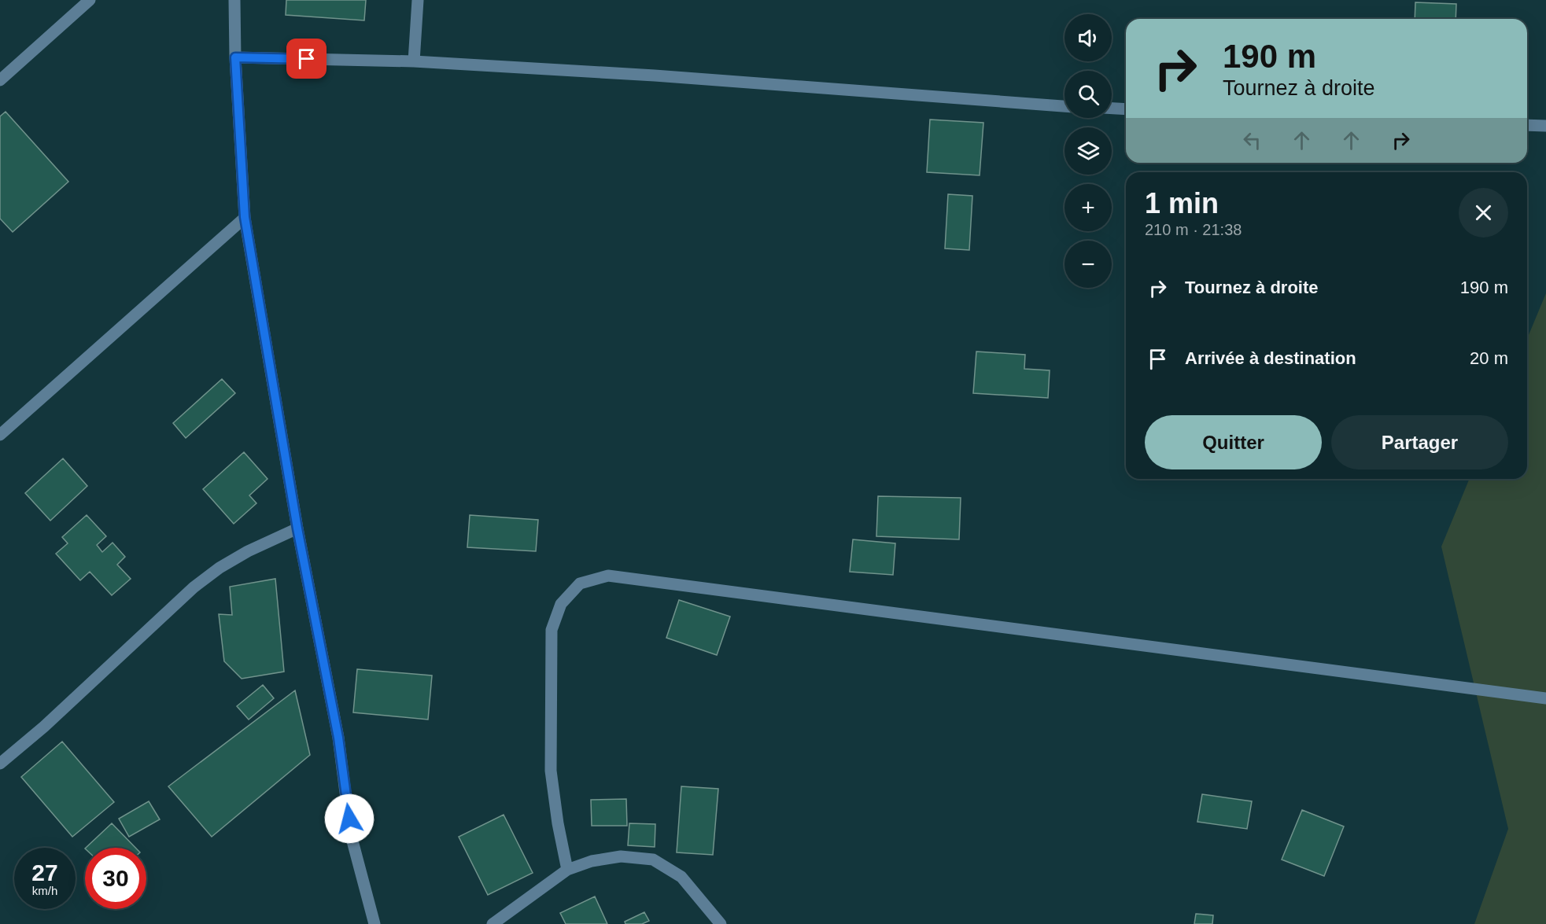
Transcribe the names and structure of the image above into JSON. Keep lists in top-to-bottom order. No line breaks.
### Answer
{"page":{"map_buttons":["+","−"],"turn":["190 m","Tournez à droite"],"heading":["1 min","210 m · 21:38"],"list":[{"name":"Tournez à droite","value":"190 m"},{"name":"Arrivée à destination","value":"20 m"}],"buttons":["Quitter","Partager"],"speed":"27 km/h","limit":"30"}}
